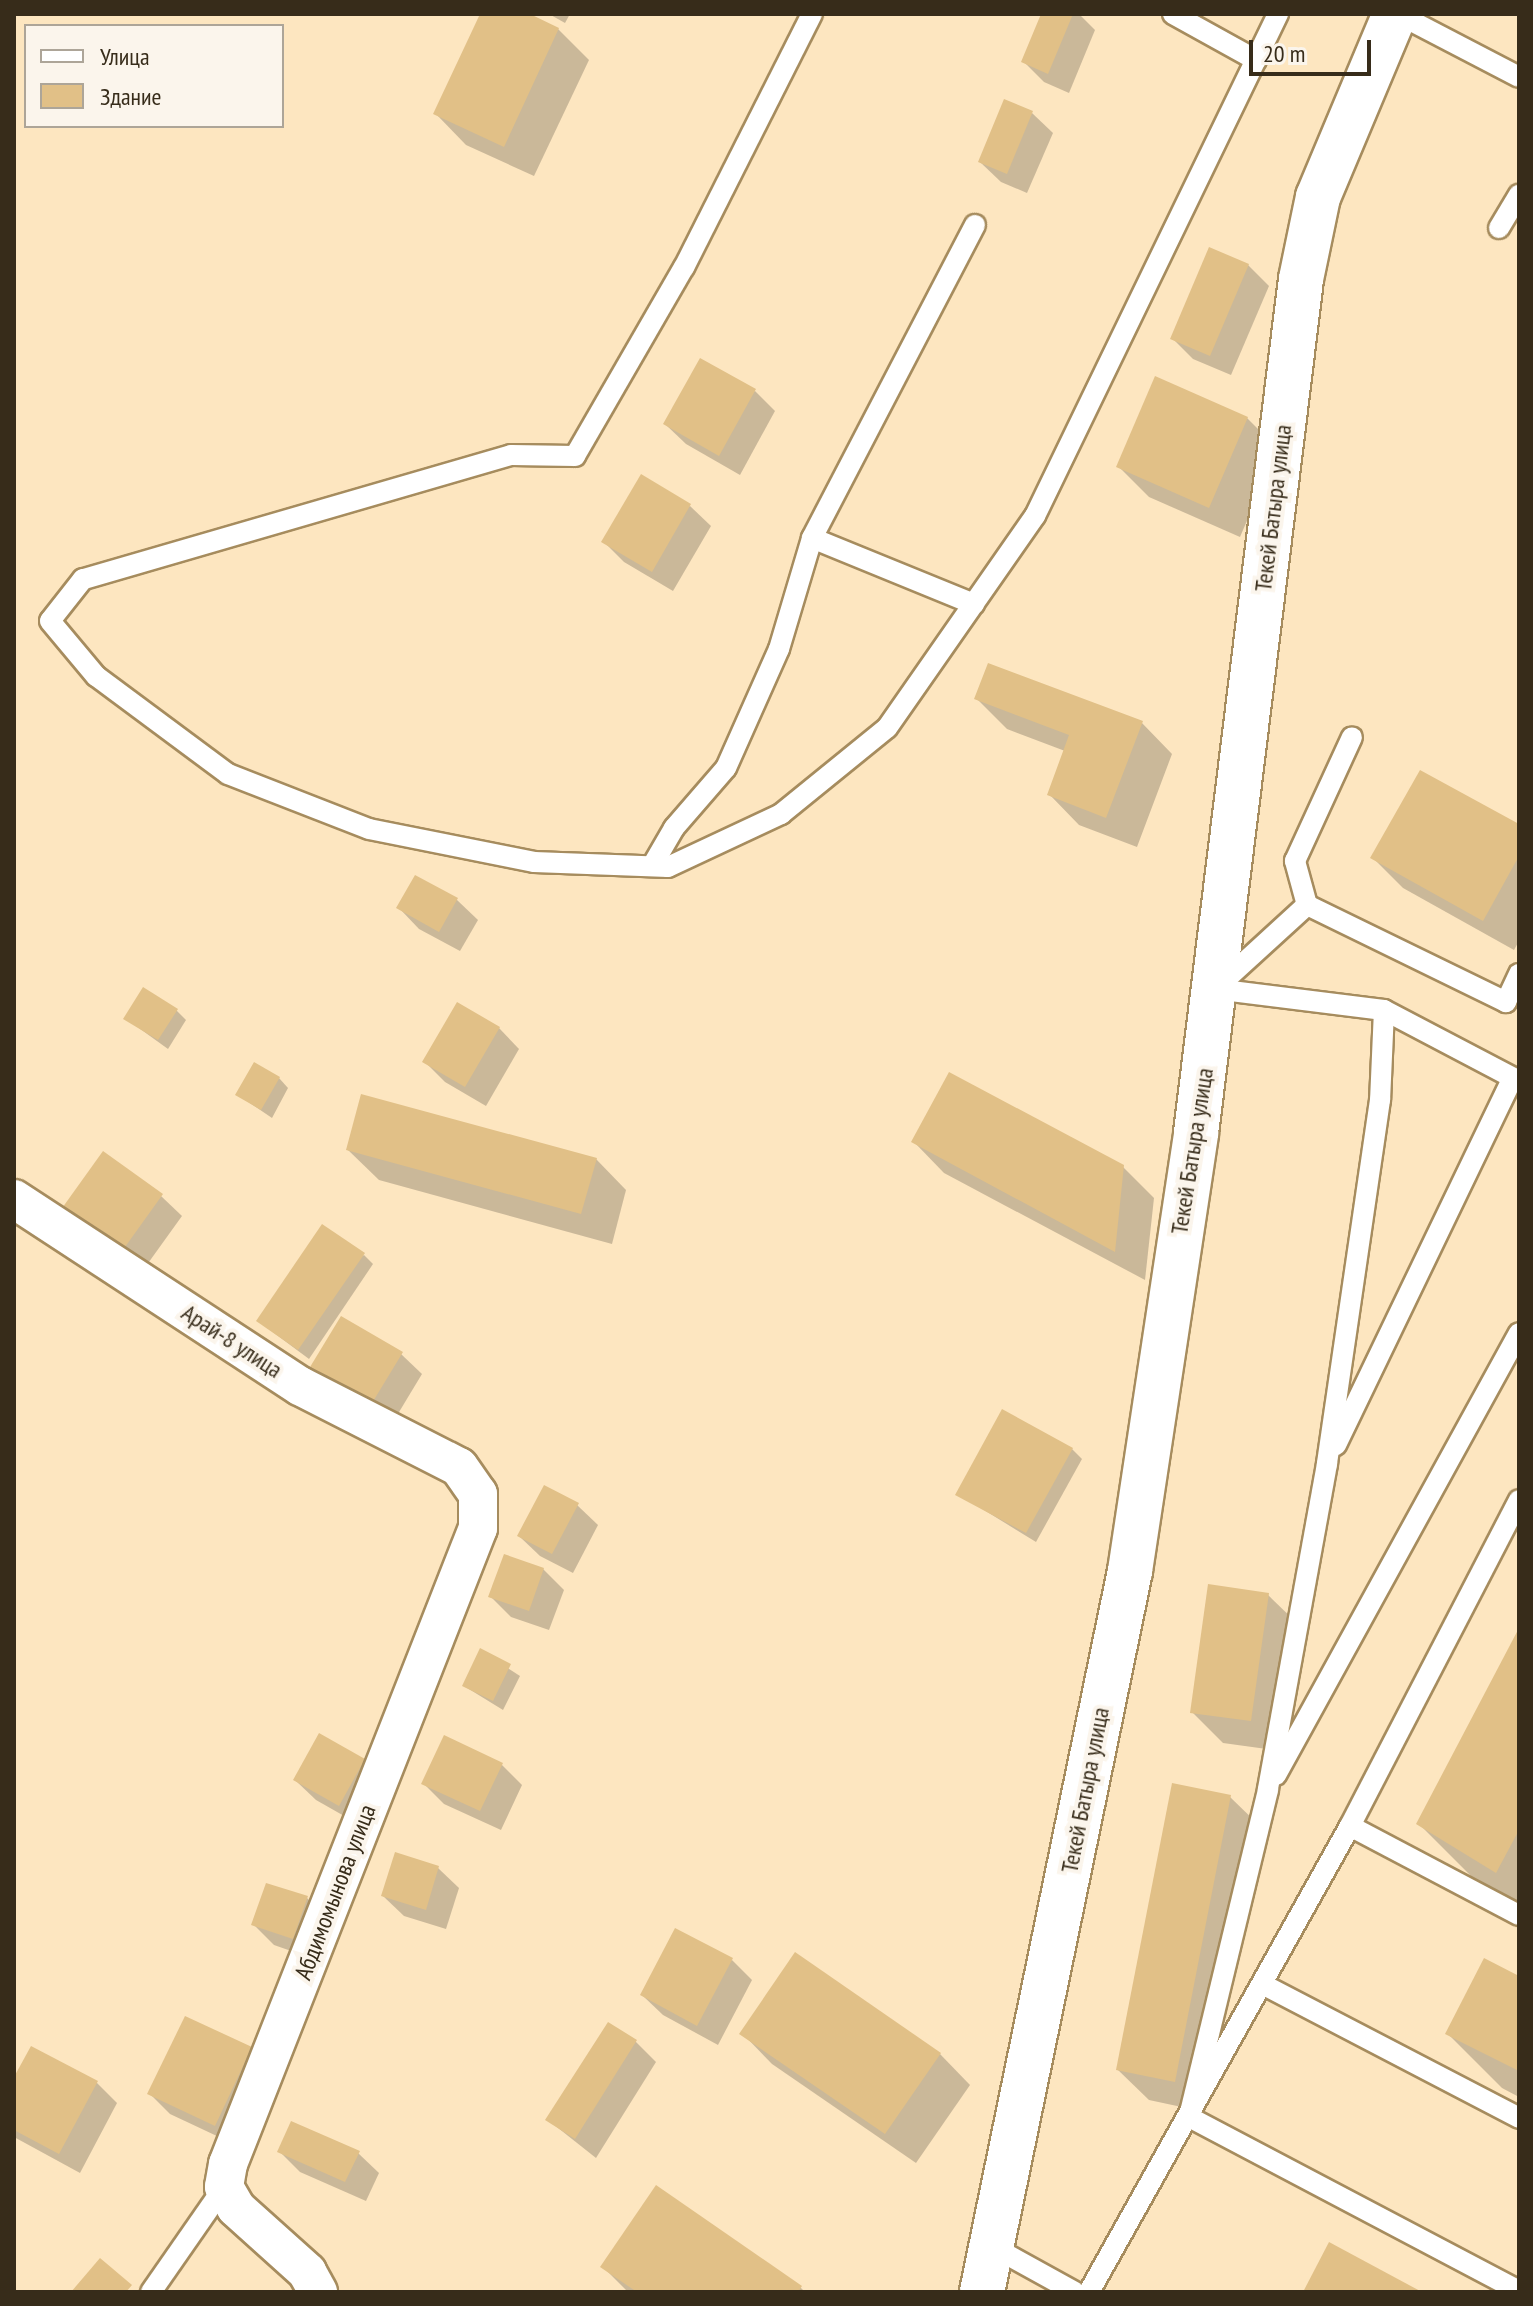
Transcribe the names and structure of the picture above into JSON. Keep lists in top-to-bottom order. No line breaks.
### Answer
{"streets":{"street":["Текей Батыра улица","Арай-8 улица","Абдимомынова улица"]},"crossings":[["Арай-8 улица","Абдимомынова улица"]],"legend":["Улица","Здание"],"scale_bar":"20 m"}
